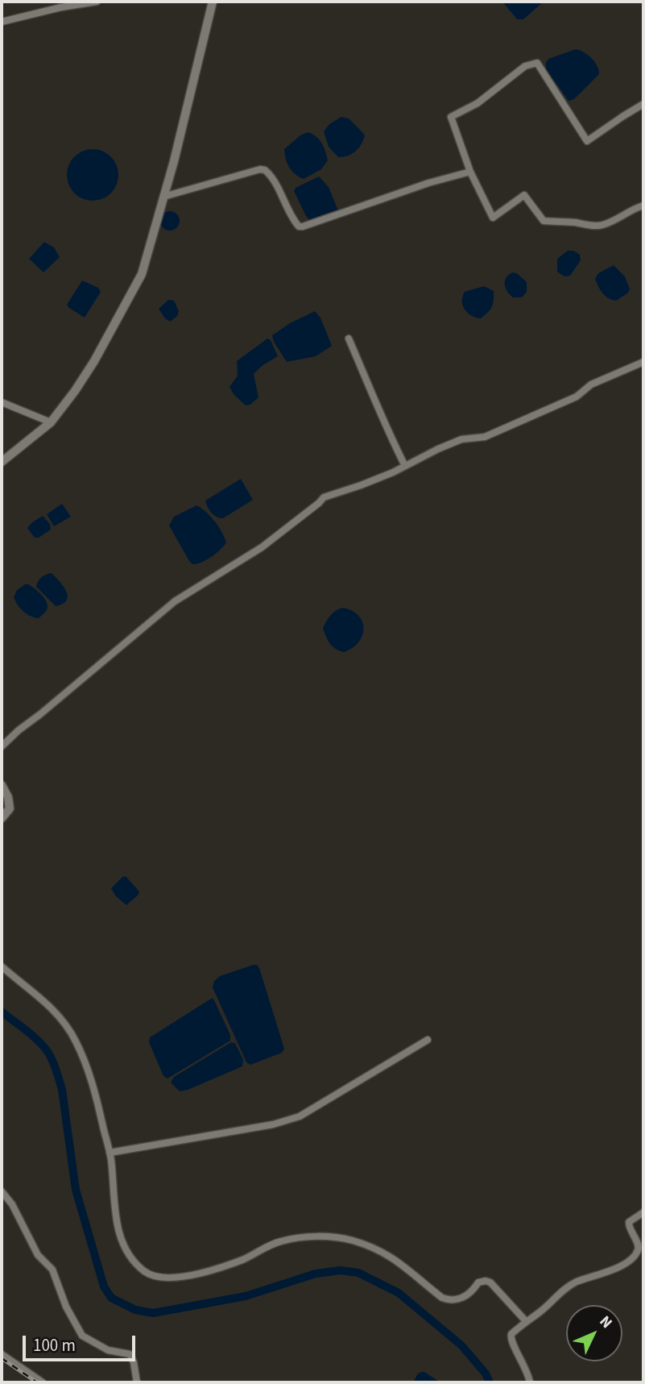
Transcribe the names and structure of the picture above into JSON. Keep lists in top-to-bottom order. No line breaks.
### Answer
{"scale_bar":"100 m","north":"top right"}
